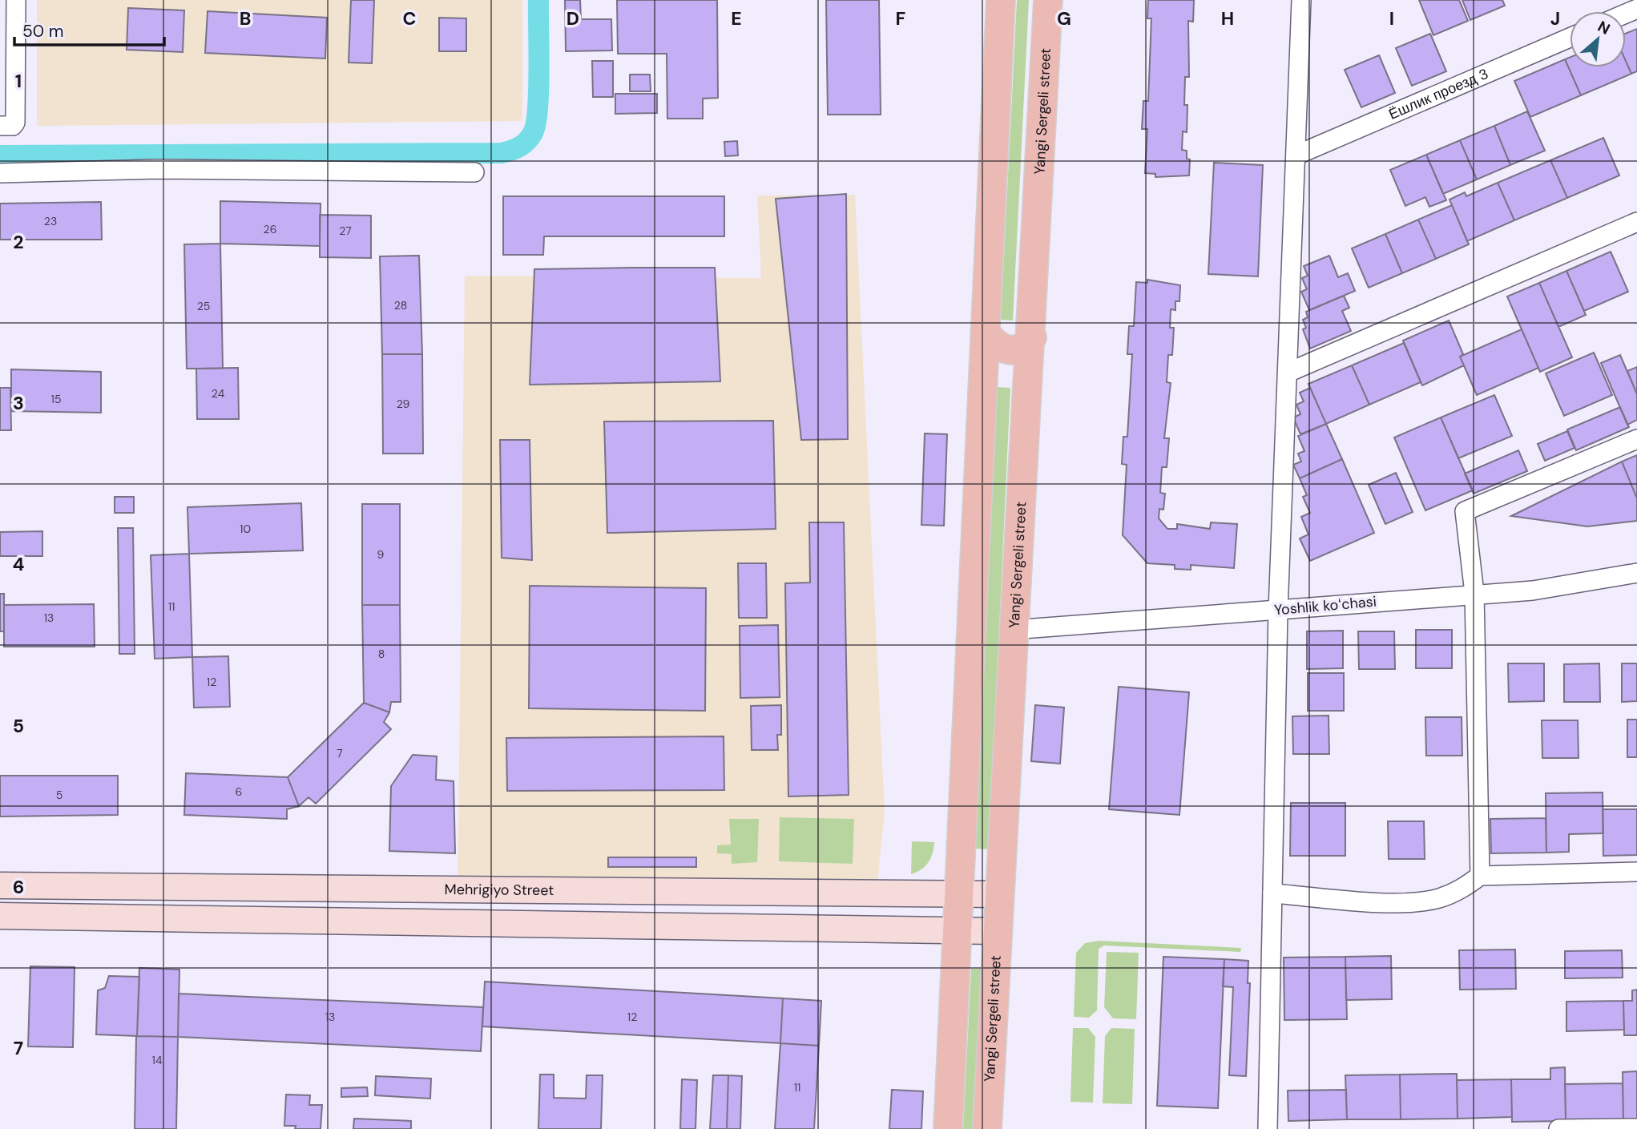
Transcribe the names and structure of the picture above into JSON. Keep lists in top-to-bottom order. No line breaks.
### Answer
{"streets":{"main road":["Yangi Sergeli street","Mehrigiyo Street"],"street":["Ёшлик проезд 3","Yoshlik koʻchasi"]},"crossings":[["Yangi Sergeli street","Yoshlik koʻchasi"],["Yangi Sergeli street","Mehrigiyo Street"]],"house_numbers":["23","26","27","28","25","24","15","29","10","9","11","13","8","12","7","6","5","13","12","14","11"],"scale_bar":"50 m","north":"top right","grid":{"columns":["B","C","D","E","F","G","H","I","J"],"rows":["1","2","3","4","5","6","7"]}}
